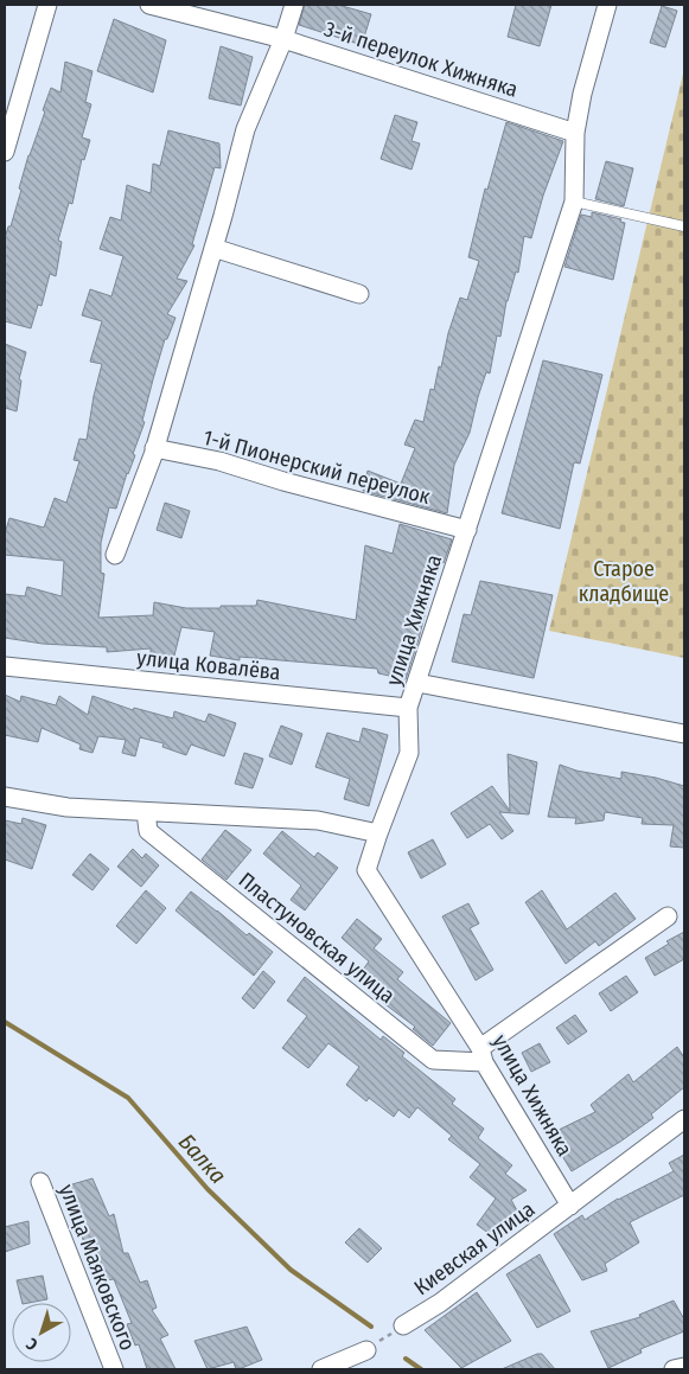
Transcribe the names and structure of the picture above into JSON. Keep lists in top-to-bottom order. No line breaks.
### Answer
{"streets":{"street":["3-й переулок Хижняка","1-й Пионерский переулок","улица Хижняка","улица Ковалёва","Пластуновская улица","Киевская улица","улица Маяковского"]},"crossings":[["3-й переулок Хижняка","улица Хижняка"],["1-й Пионерский переулок","улица Хижняка"],["улица Хижняка","улица Ковалёва"],["улица Хижняка","Пластуновская улица"],["улица Хижняка","Киевская улица"]],"water":["Балка"],"parks":["Старое кладбище"],"north":"bottom left"}
